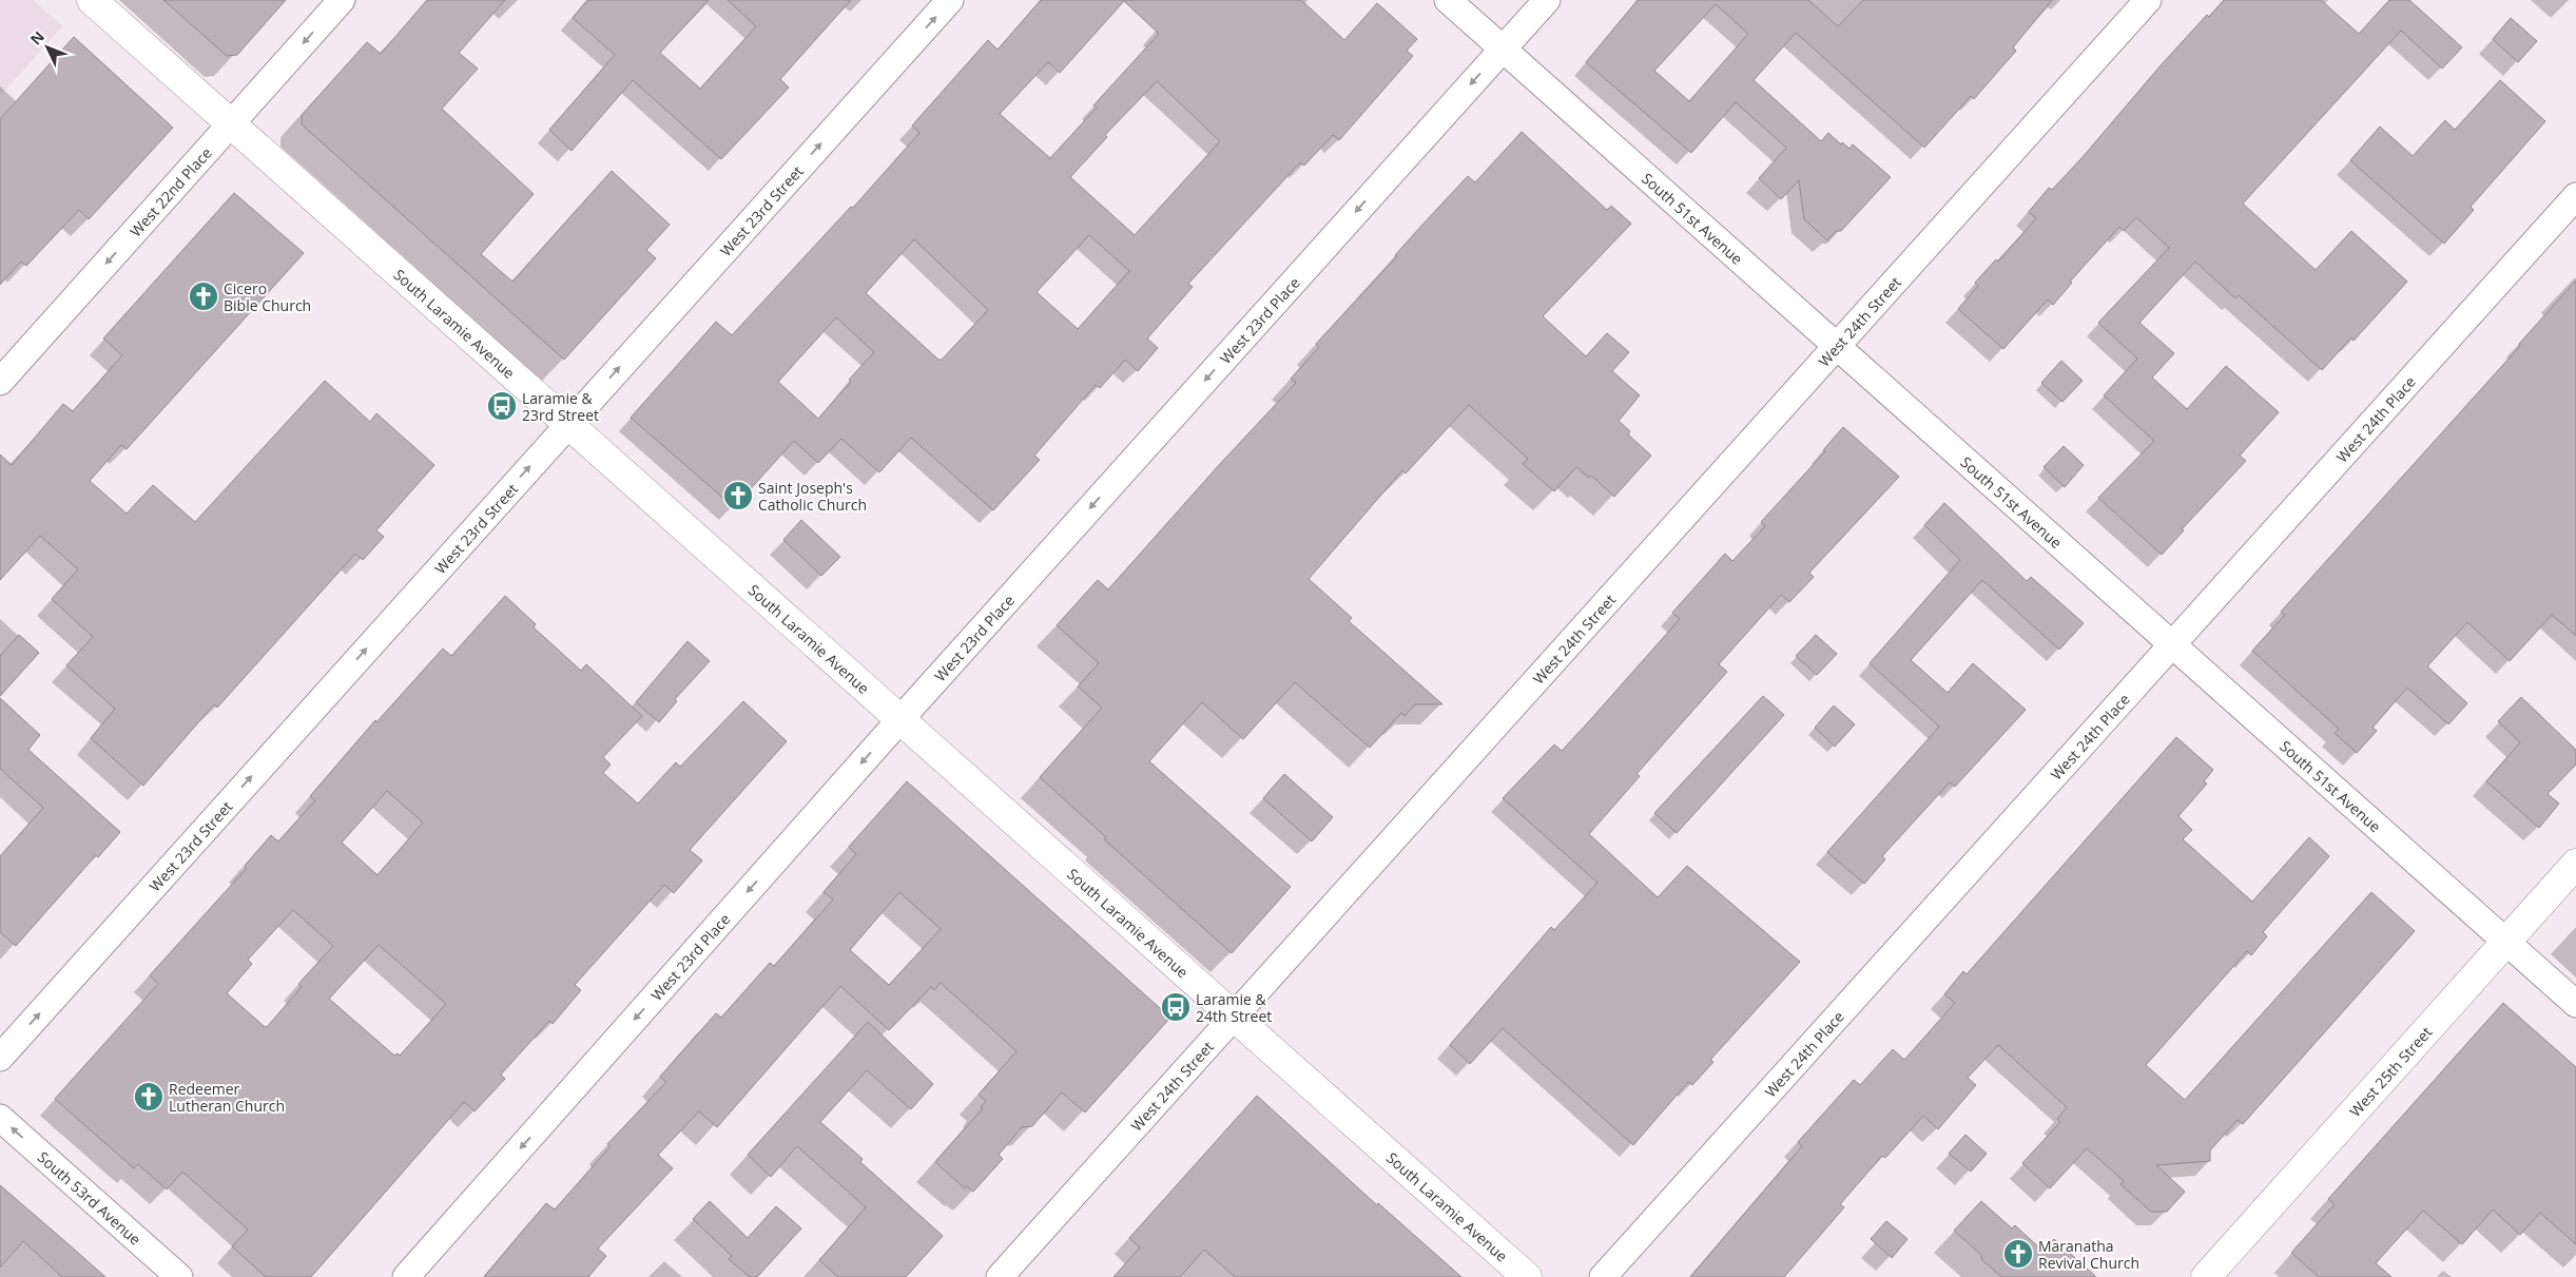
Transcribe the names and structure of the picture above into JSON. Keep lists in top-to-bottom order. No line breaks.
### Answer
{"streets":{"main road":["South Laramie Avenue","West 25th Street"],"street":["West 22nd Place","West 23rd Street","South 51st Avenue","West 23rd Place","West 24th Street","West 24th Place","South 53rd Avenue"]},"crossings":[["West 22nd Place","South Laramie Avenue"],["West 23rd Street","South Laramie Avenue"],["South 51st Avenue","West 23rd Place"],["South 51st Avenue","West 24th Street"],["South 51st Avenue","West 24th Place"],["South 51st Avenue","West 25th Street"],["West 23rd Place","South Laramie Avenue"],["West 24th Street","South Laramie Avenue"]],"one_way":["West 22nd Place","West 23rd Street","West 23rd Place","South 53rd Avenue"],"places":{"church":["Cicero Bible Church","Saint Joseph's Catholic Church","Redeemer Lutheran Church","Maranatha Revival Church"],"bus stop":["Laramie & 23rd Street","Laramie & 24th Street"]},"north":"top left"}
